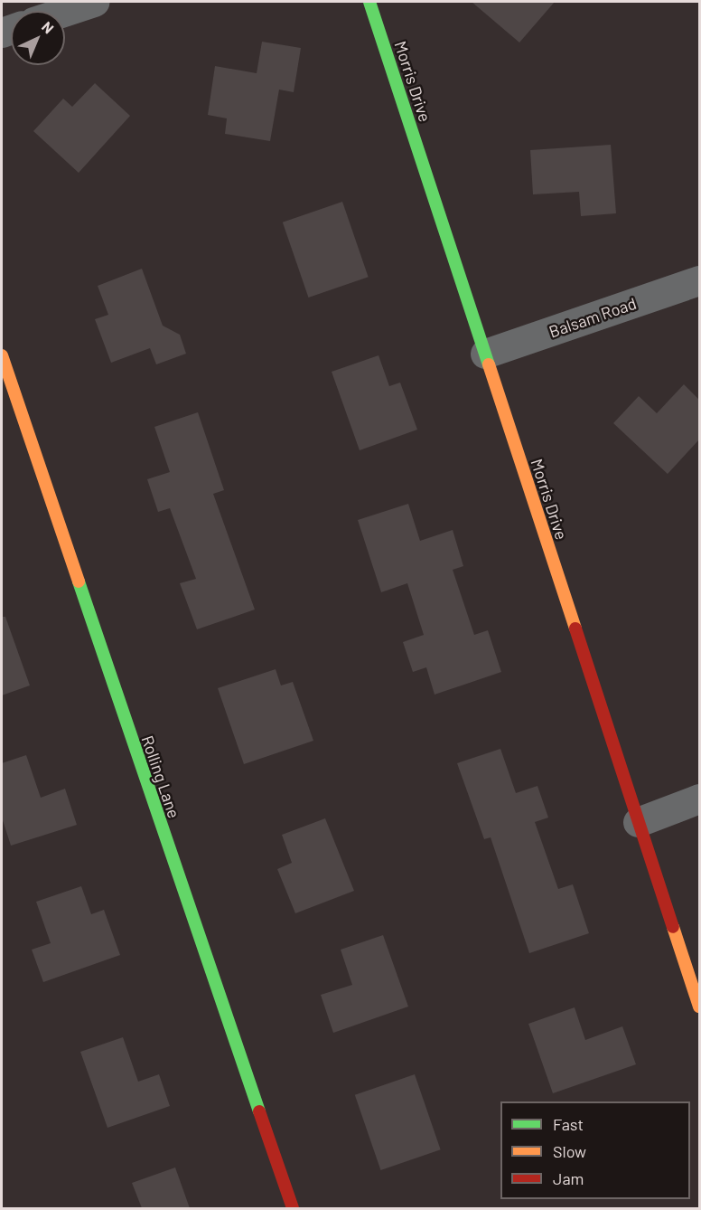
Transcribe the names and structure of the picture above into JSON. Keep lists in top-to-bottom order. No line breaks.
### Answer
{"streets":{"street":["Morris Drive","Balsam Road","Rolling Lane"]},"crossings":[["Morris Drive","Balsam Road"]],"legend":["Fast","Slow","Jam"],"north":"top right"}
